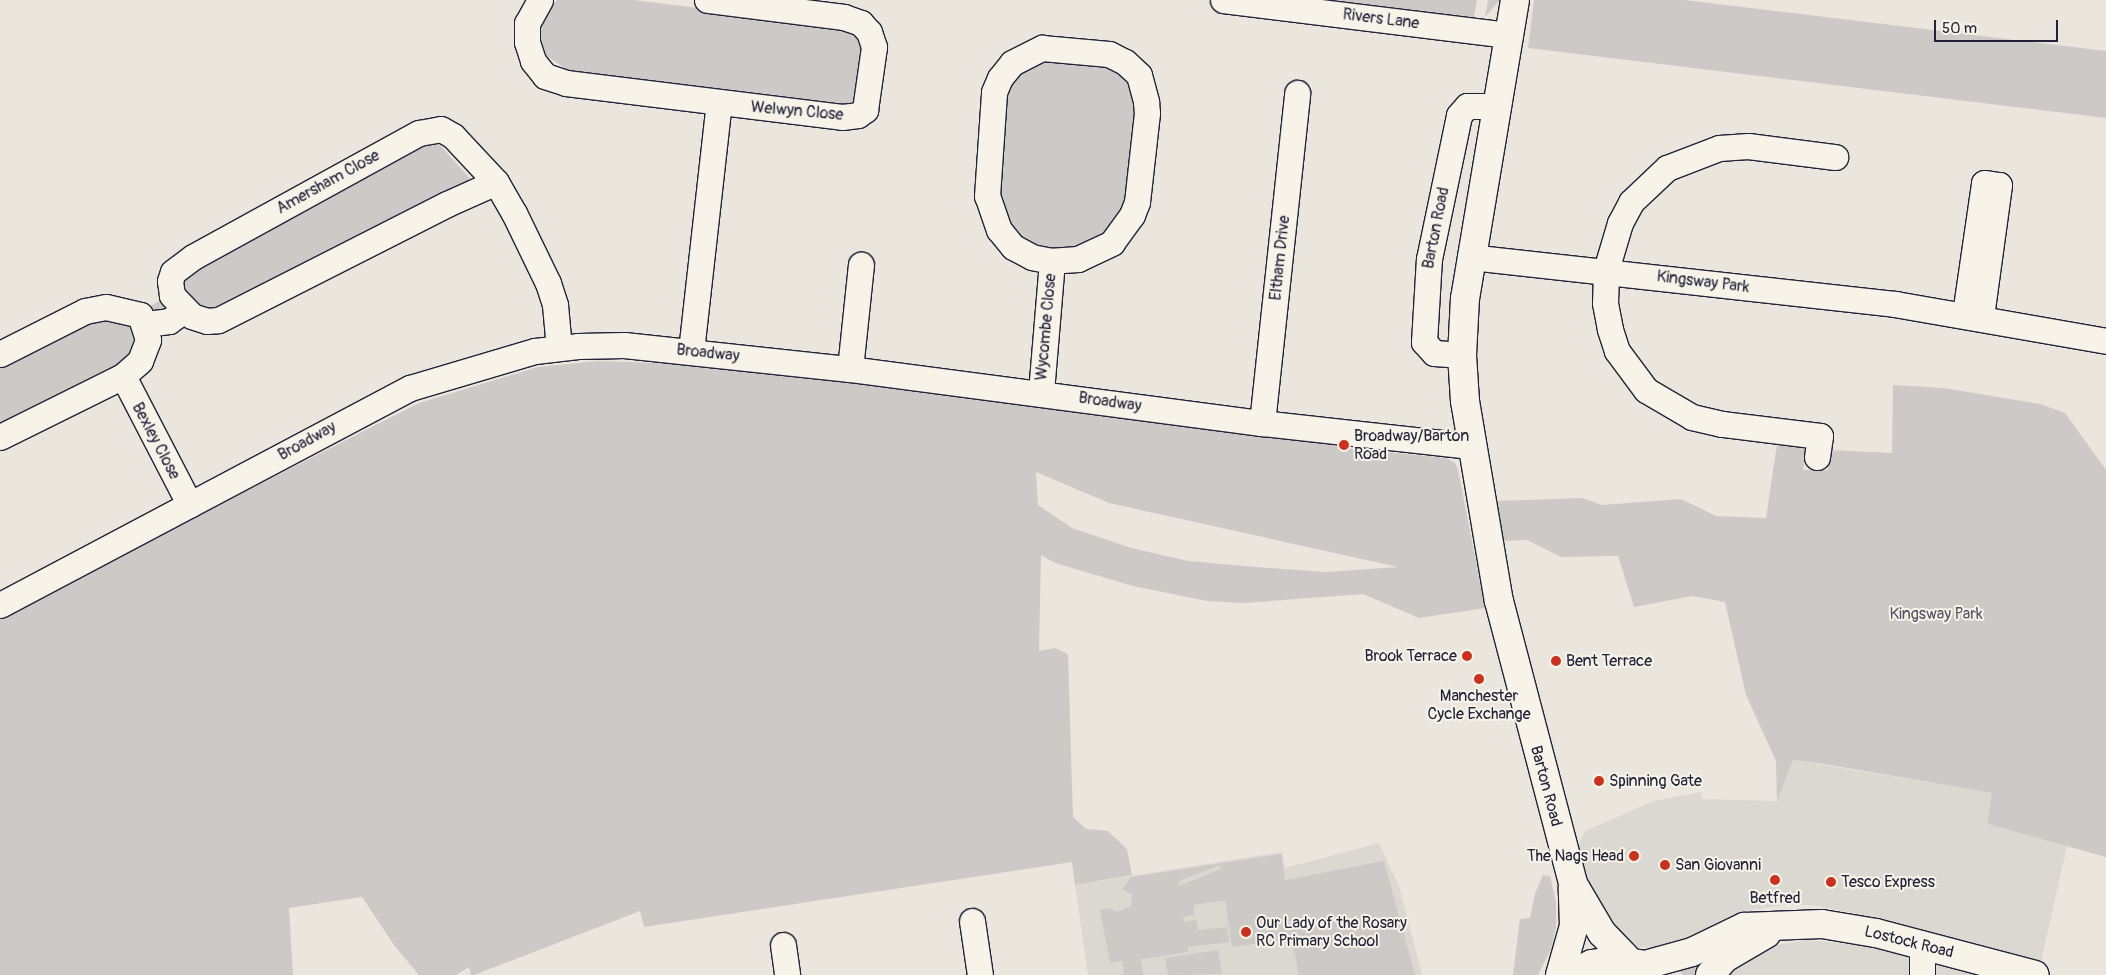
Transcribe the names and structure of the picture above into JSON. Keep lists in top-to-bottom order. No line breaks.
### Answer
{"streets":{"main road":["Barton Road","Lostock Road"],"street":["Rivers Lane","Welwyn Close","Amersham Close","Eltham Drive","Kingsway Park","Wycombe Close","Broadway","Bexley Close"]},"crossings":[["Amersham Close","Broadway"],["Barton Road","Broadway"],["Barton Road","Lostock Road"],["Eltham Drive","Broadway"],["Wycombe Close","Broadway"],["Broadway","Bexley Close"]],"parks":["Kingsway Park"],"places":["Broadway/Barton Road","Brook Terrace","Bent Terrace","Manchester Cycle Exchange","Spinning Gate","The Nags Head","San Giovanni","Betfred","Tesco Express","Our Lady of the Rosary RC Primary School"],"scale_bar":"50 m"}
